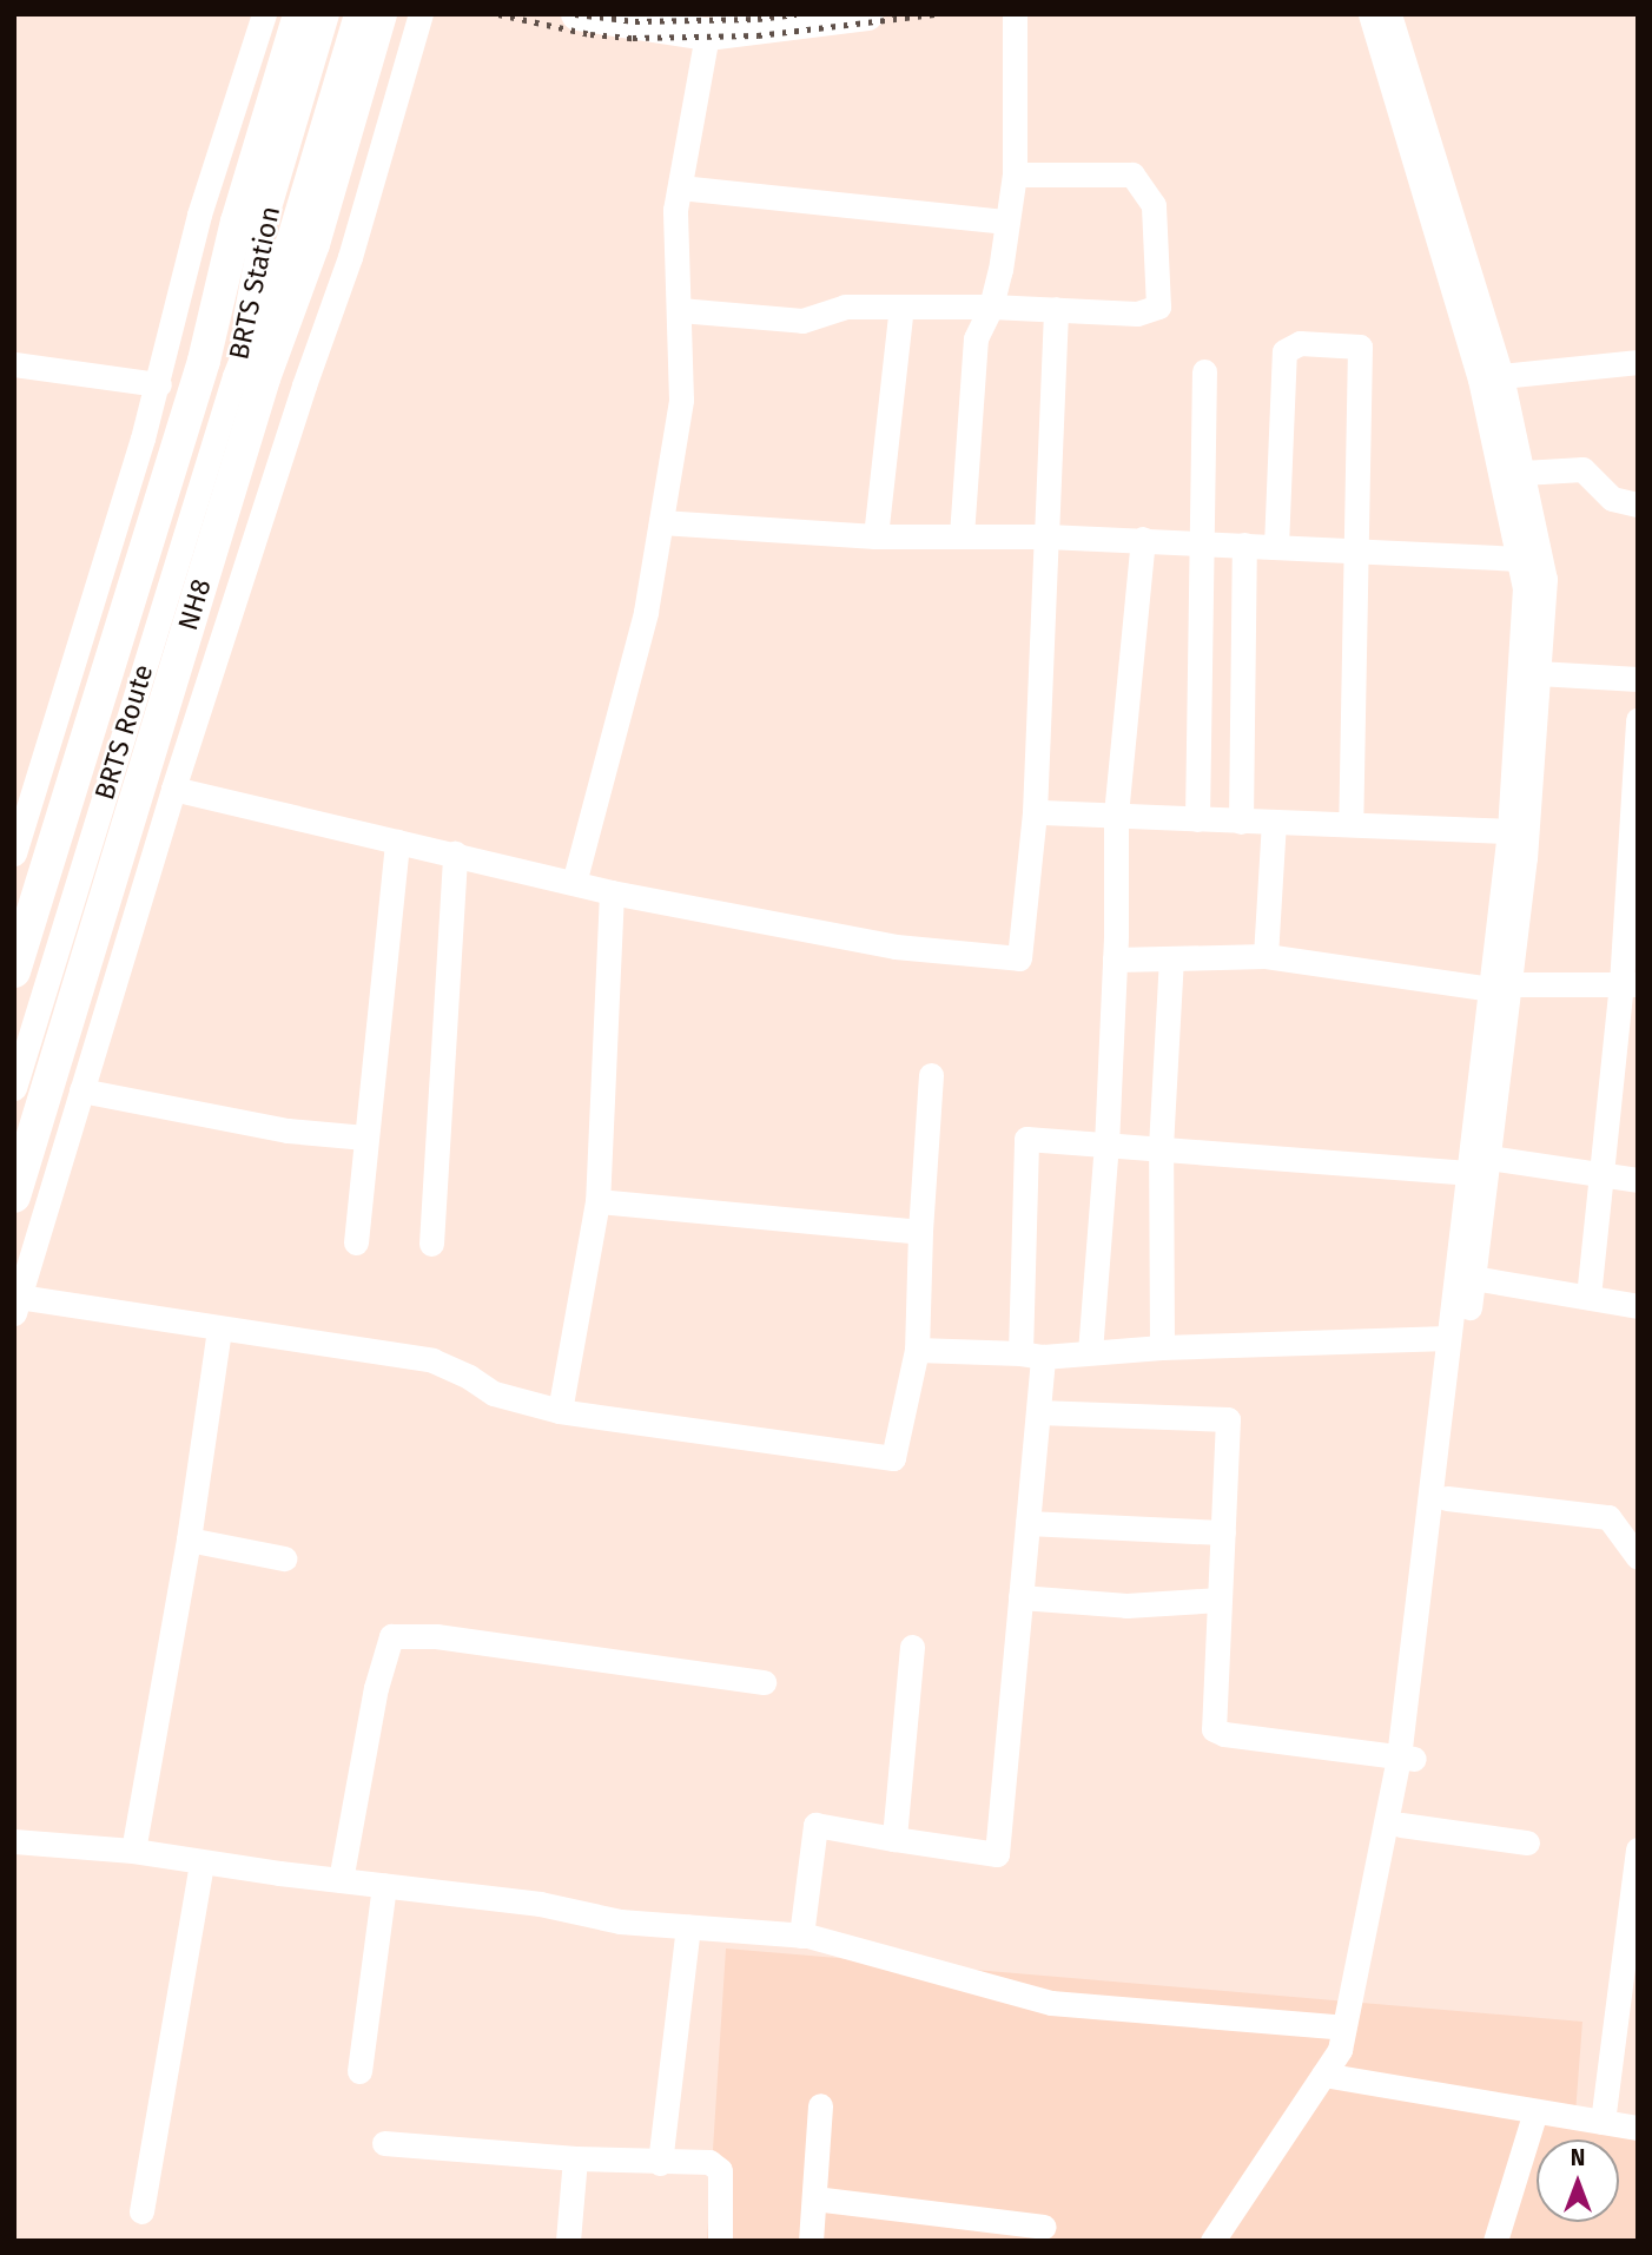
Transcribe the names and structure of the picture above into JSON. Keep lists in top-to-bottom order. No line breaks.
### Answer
{"streets":{"main road":["NH8"],"street":["BRTS Station","BRTS Route"]},"crossings":[["BRTS Station","BRTS Route"]],"north":"top"}
